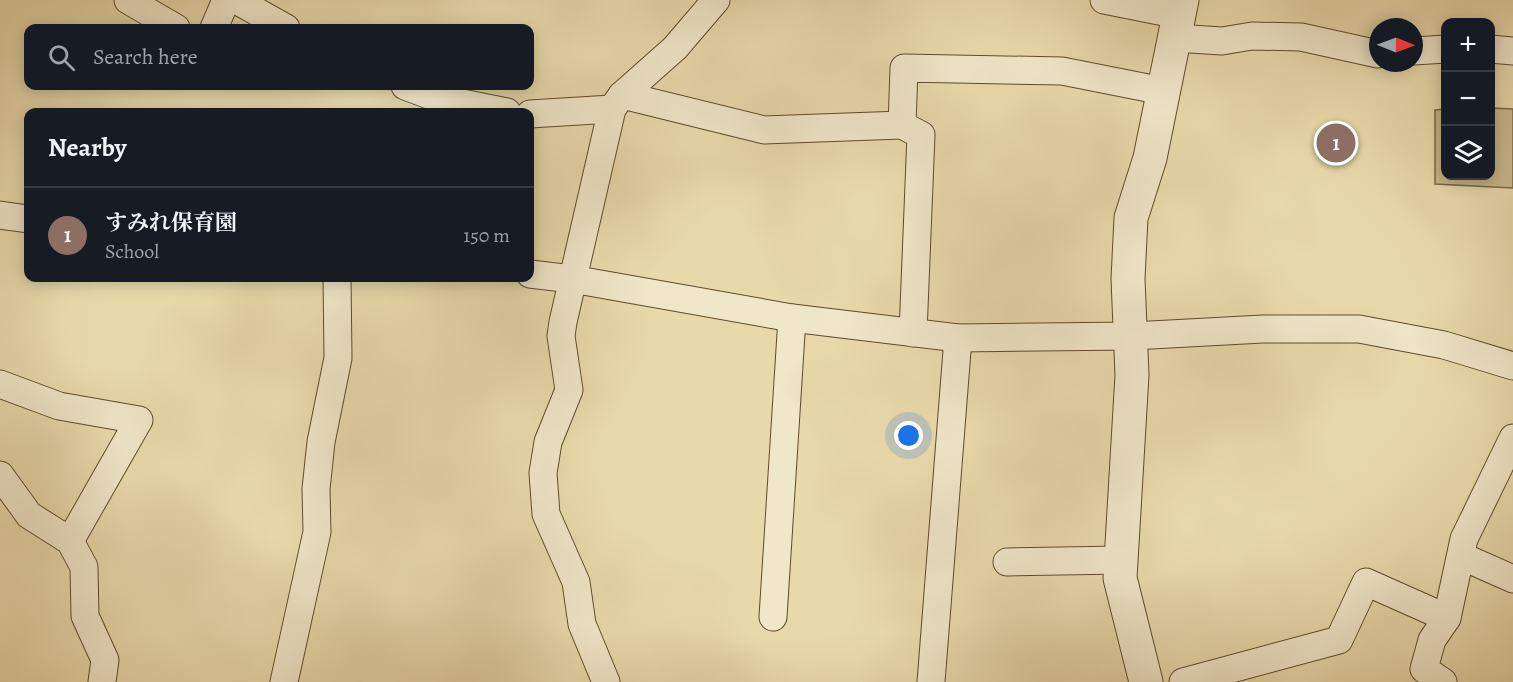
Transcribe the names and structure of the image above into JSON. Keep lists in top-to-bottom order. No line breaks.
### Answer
{"north":"right","page":{"map_buttons":["+","−"],"search":"Search here","heading":"Nearby","pins":"1","list":[{"mark":"1","name":"すみれ保育園","note":"School","value":"150 m"}]}}
